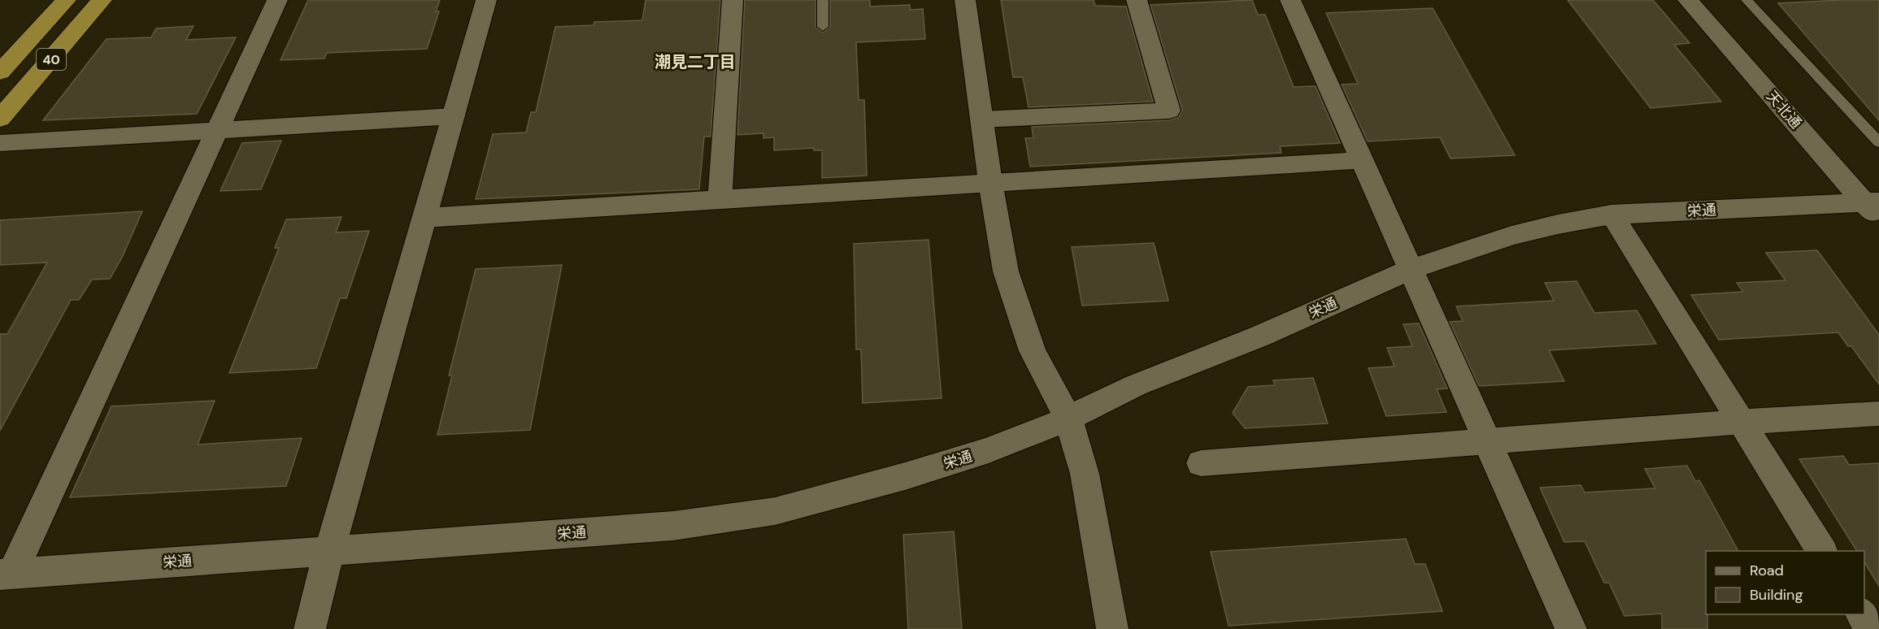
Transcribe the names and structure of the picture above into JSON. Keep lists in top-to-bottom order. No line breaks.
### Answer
{"streets":{"highway":["40"],"street":["天北通","栄通"]},"crossings":[["天北通","栄通"]],"districts":["潮見二丁目"],"legend":["Road","Building"]}
